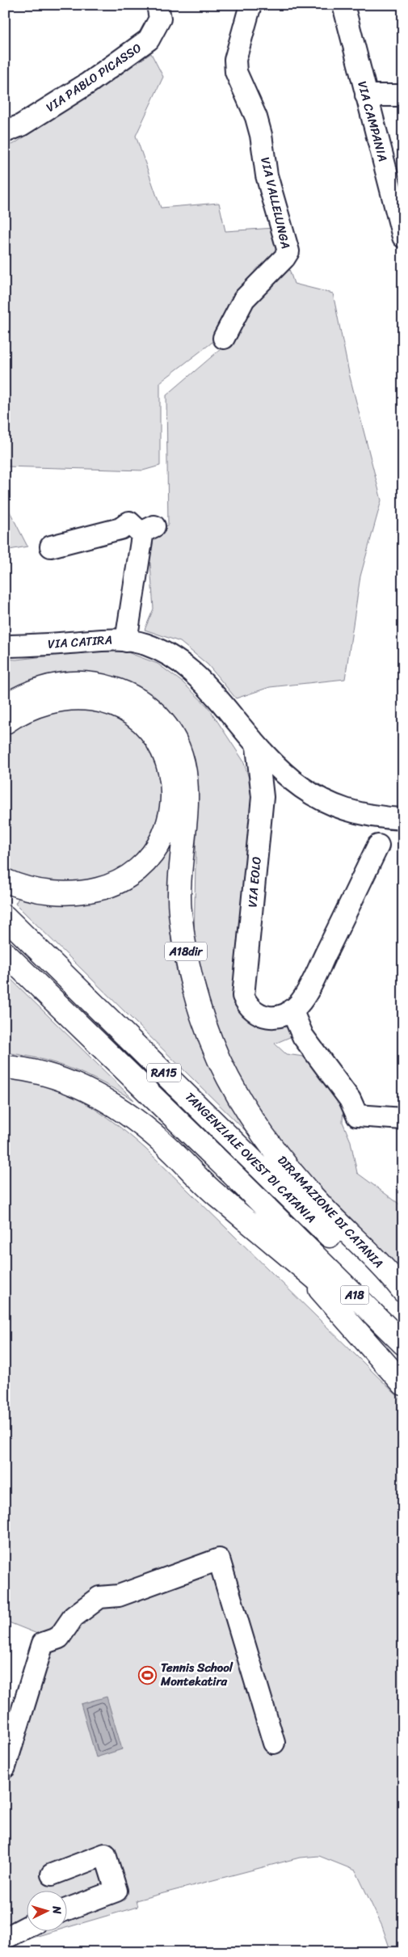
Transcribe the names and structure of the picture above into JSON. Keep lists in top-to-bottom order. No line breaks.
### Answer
{"streets":{"highway":["A18dir","RA15","TANGENZIALE OVEST DI CATANIA","DIRAMAZIONE DI CATANIA","A18"],"street":["VIA PABLO PICASSO","VIA CAMPANIA","VIA VALLELUNGA","VIA CATIRA","VIA EOLO"]},"crossings":[["VIA CATIRA","VIA EOLO"],["TANGENZIALE OVEST DI CATANIA","A18"]],"places":{"sports":["Tennis School Montekatira"]},"north":"right"}
